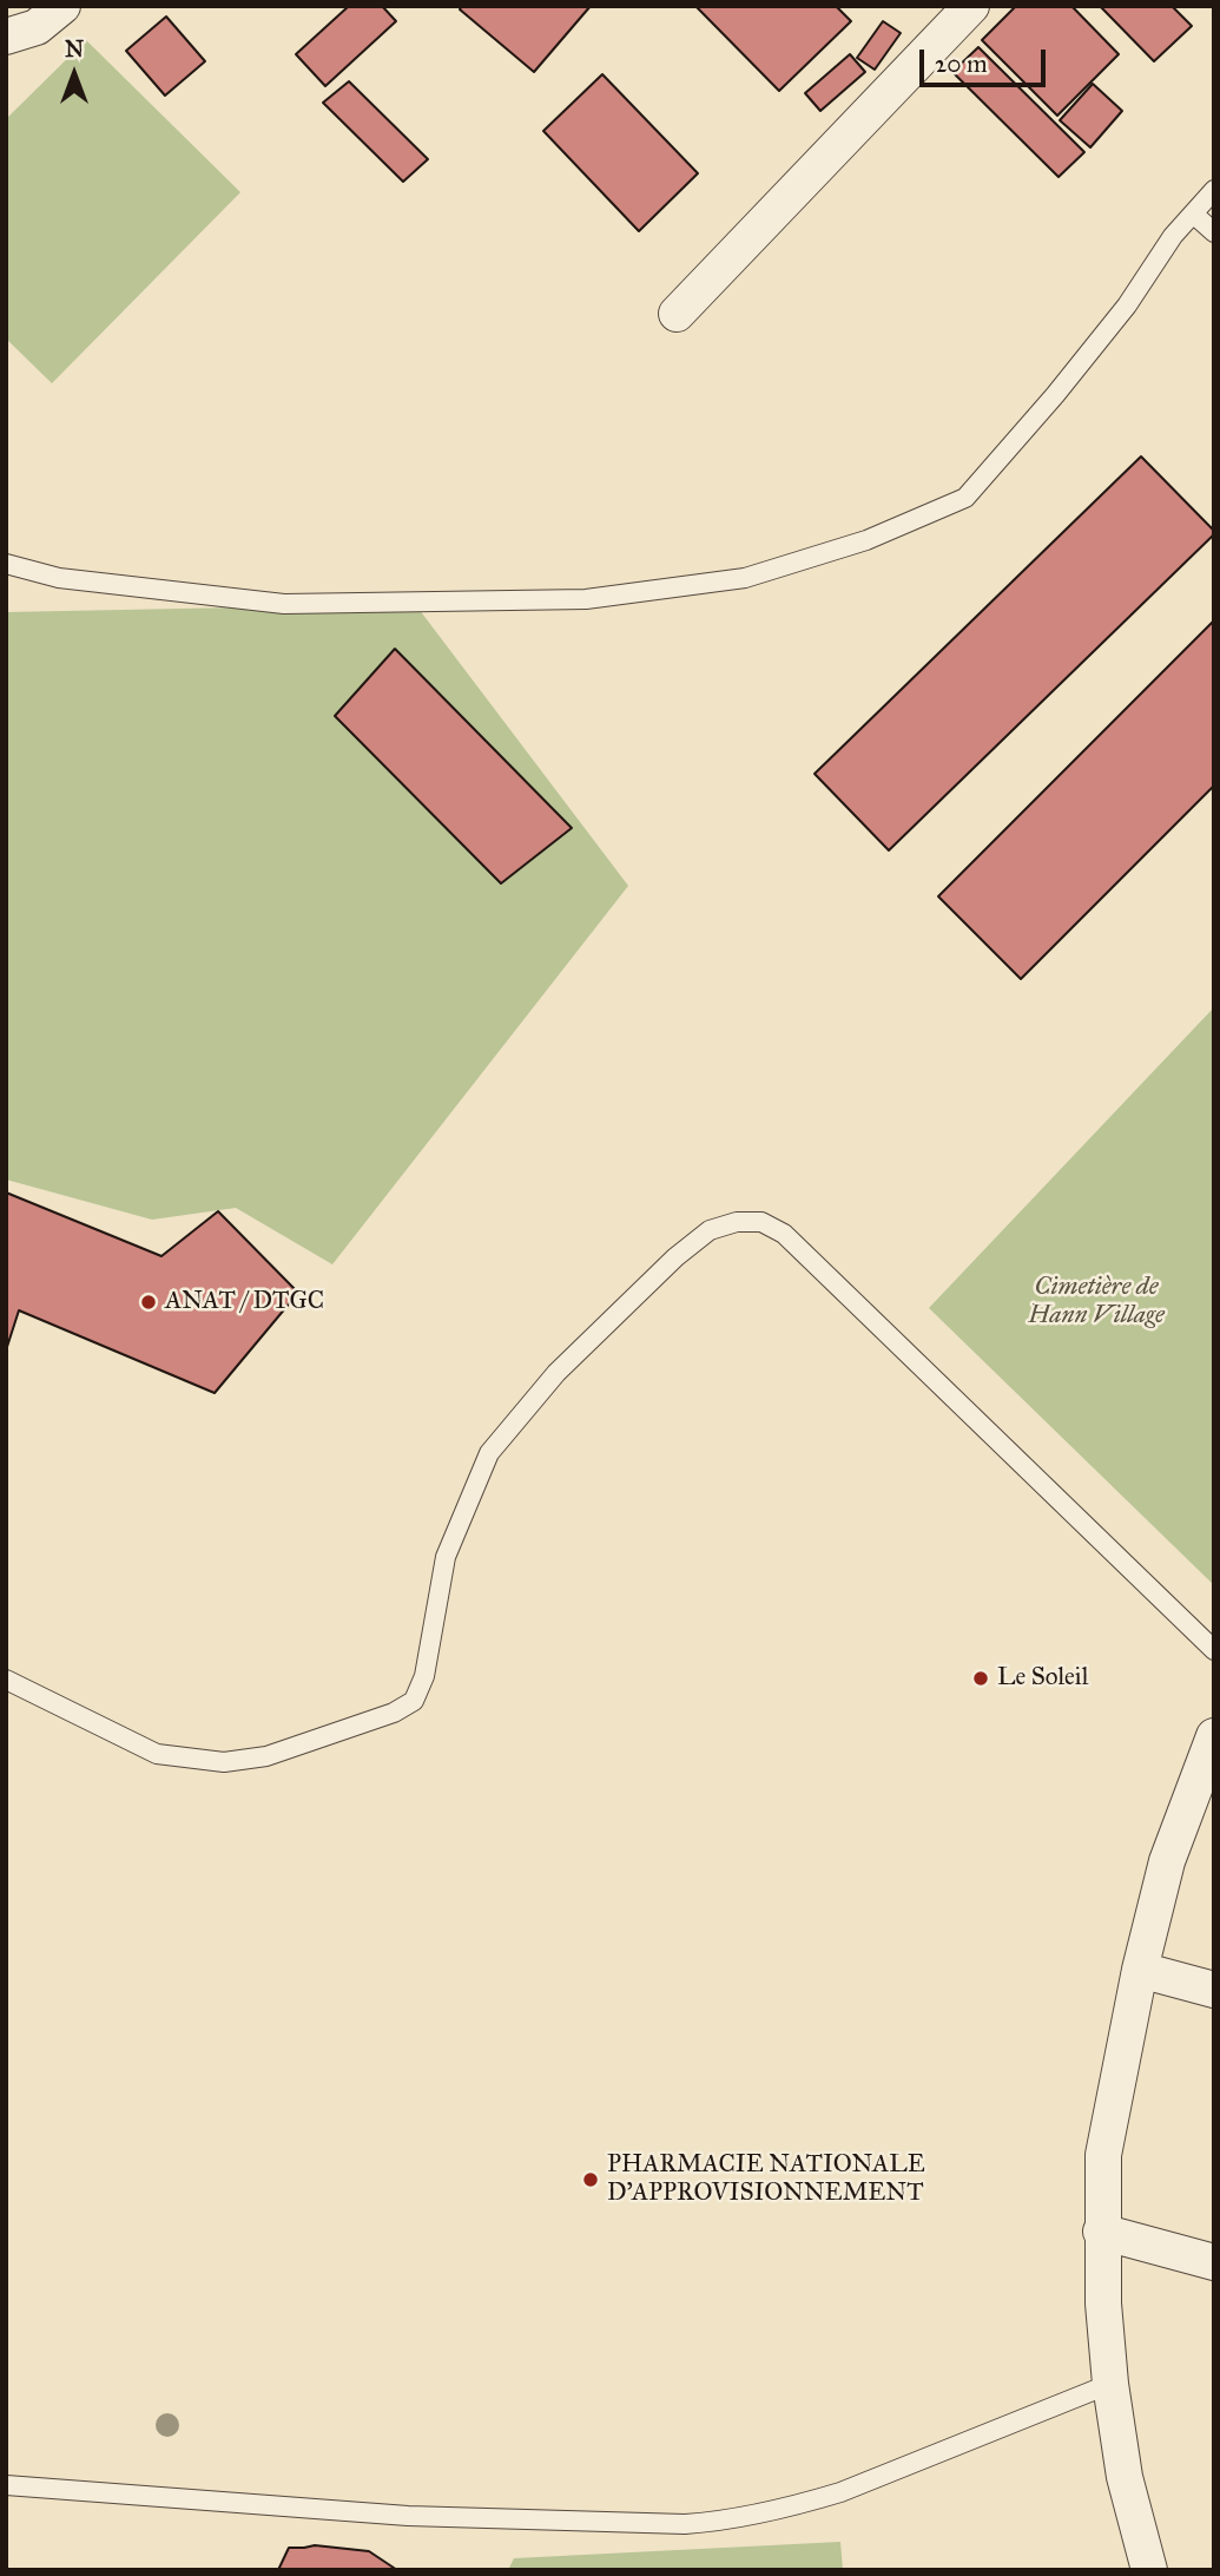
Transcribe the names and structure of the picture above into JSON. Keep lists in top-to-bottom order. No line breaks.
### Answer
{"parks":["Cimetière de Hann Village"],"places":["ANAT / DTGC","Le Soleil","PHARMACIE NATIONALE D'APPROVISIONNEMENT"],"scale_bar":"20 m","north":"top"}
